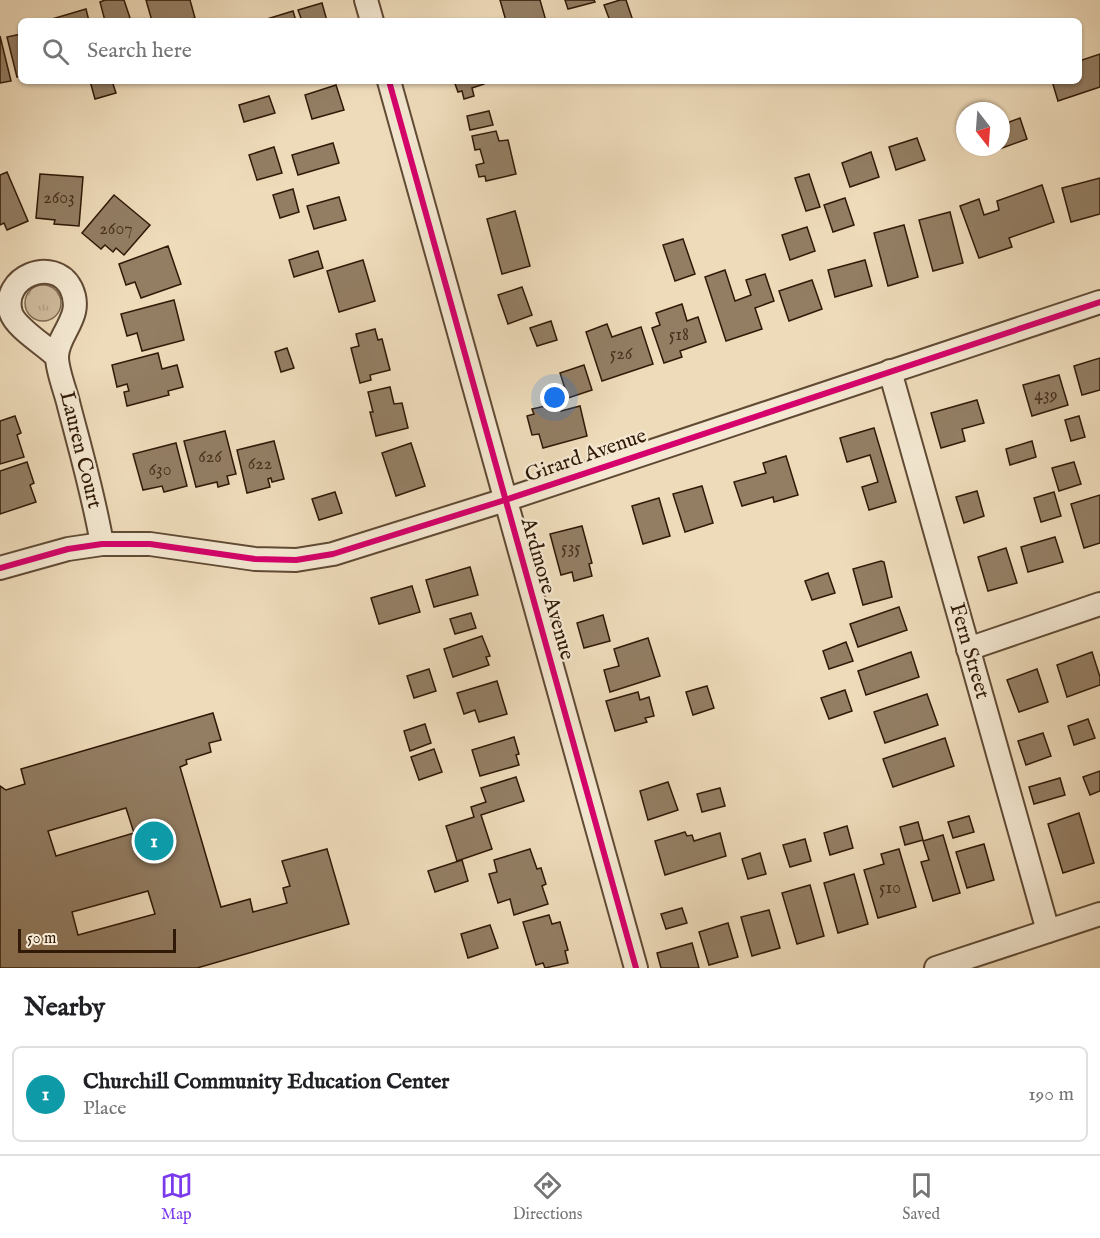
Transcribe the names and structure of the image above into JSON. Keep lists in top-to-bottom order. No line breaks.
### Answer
{"streets":{"street":["Lauren Court","Girard Avenue","Ardmore Avenue","Fern Street"]},"crossings":[["Lauren Court","Girard Avenue"],["Girard Avenue","Ardmore Avenue"],["Girard Avenue","Fern Street"]],"house_numbers":["2603","2607","518","526","439","626","622","630","535","510"],"scale_bar":"50 m","north":"bottom","page":{"search":"Search here","pins":"1","scale":"50 m","heading":"Nearby","list":[{"mark":"1","name":"Churchill Community Education Center","note":"Place","value":"190 m"}],"nav":["Map","Directions","Saved"]}}
